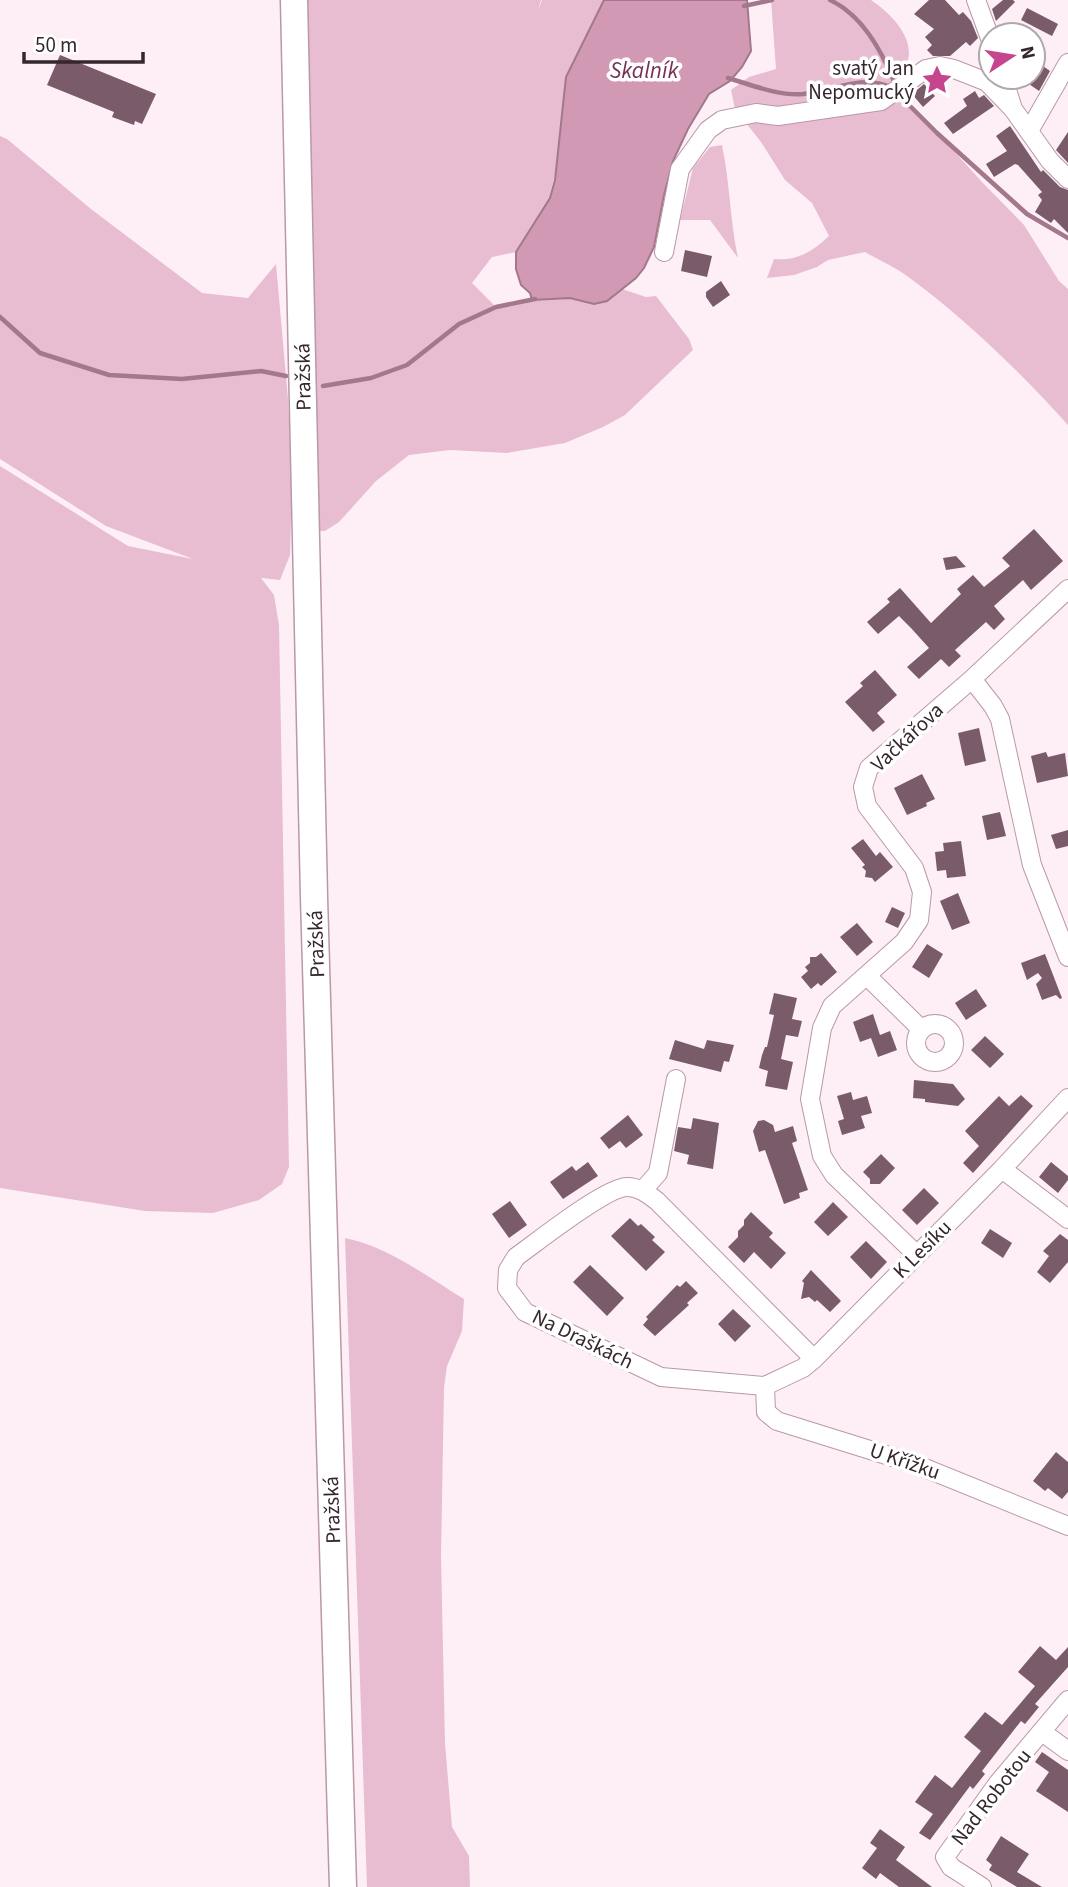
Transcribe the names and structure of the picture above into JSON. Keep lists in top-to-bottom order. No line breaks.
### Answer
{"streets":{"main road":["Pražská"],"street":["Vačkářova","K Lesíku","Na Draškách","U Křížku","Nad Robotou"]},"crossings":[["Vačkářova","K Lesíku"],["K Lesíku","Na Draškách"],["K Lesíku","U Křížku"],["Na Draškách","U Křížku"]],"water":["Skalník"],"places":{"place":["svatý Jan Nepomucký"]},"scale_bar":"50 m","north":"right"}
